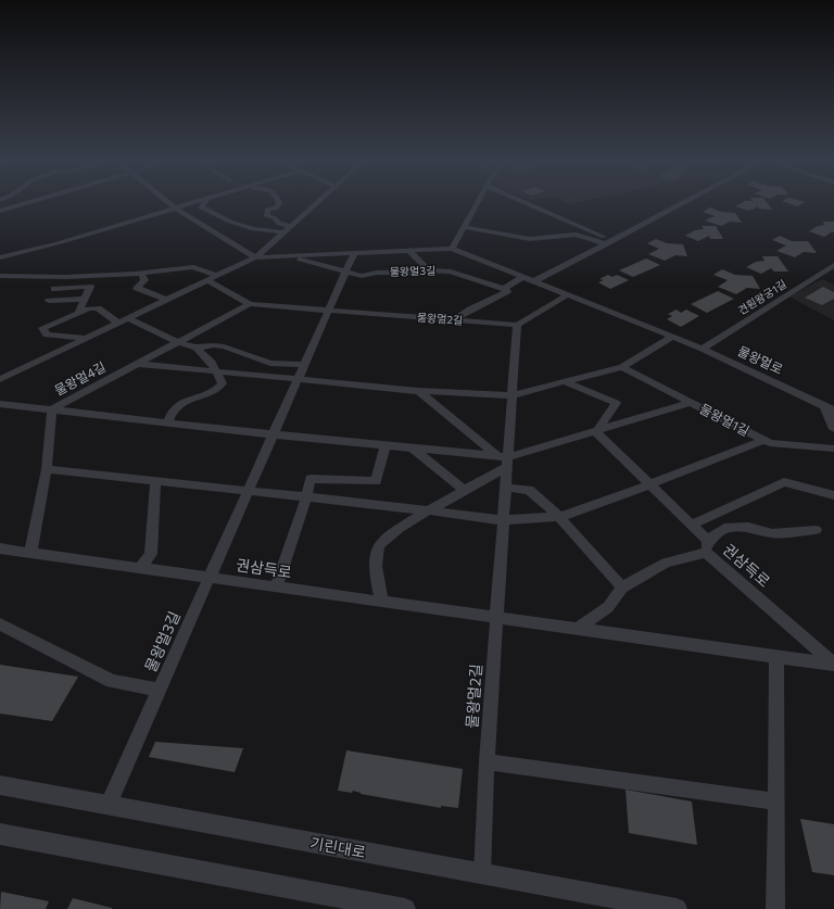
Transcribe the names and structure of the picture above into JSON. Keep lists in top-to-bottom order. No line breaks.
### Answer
{"streets":{"street":["물왕멀3길","견훤왕궁1길","물왕멀2길","물왕멀로","물왕멀4길","물왕멀1길","권삼득로","기린대로"]},"crossings":[["물왕멀3길","물왕멀2길"],["물왕멀3길","권삼득로"],["물왕멀3길","기린대로"],["견훤왕궁1길","물왕멀로"],["물왕멀2길","권삼득로"],["물왕멀2길","기린대로"],["물왕멀4길","권삼득로"]]}
